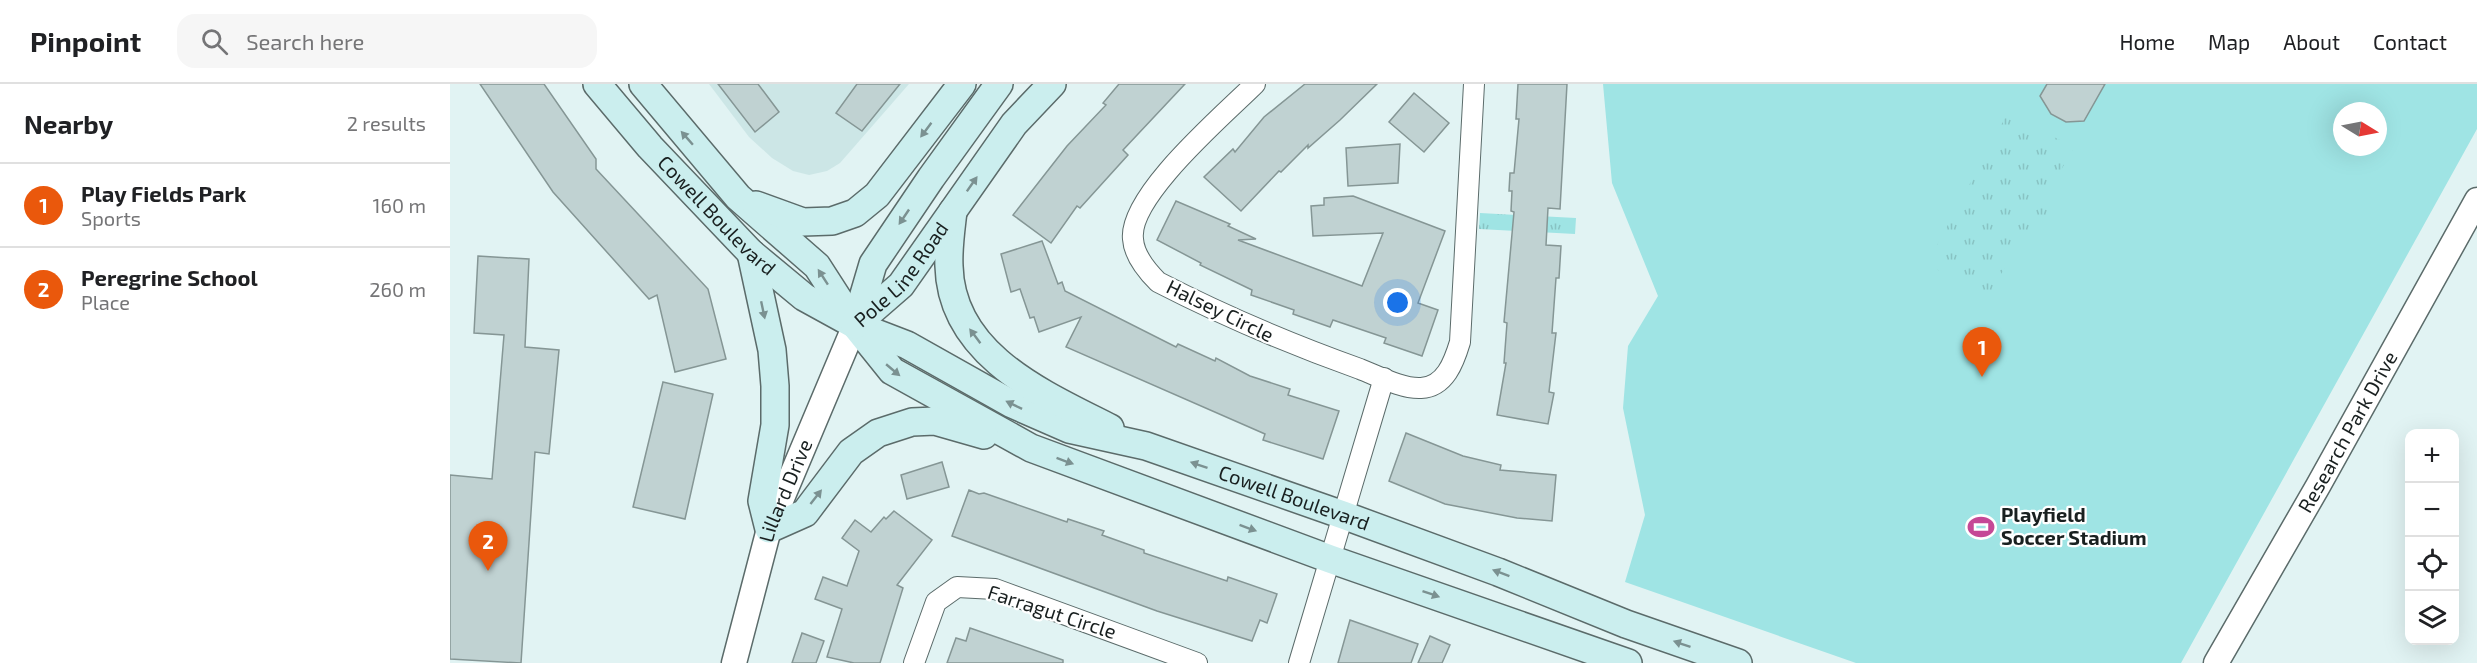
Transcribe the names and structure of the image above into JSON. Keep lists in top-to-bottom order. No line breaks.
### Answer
{"streets":{"main road":["Cowell Boulevard","Pole Line Road"],"street":["Halsey Circle","Research Park Drive","Lillard Drive","Farragut Circle"]},"crossings":[["Cowell Boulevard","Pole Line Road"],["Cowell Boulevard","Lillard Drive"],["Pole Line Road","Lillard Drive"]],"places":{"sports":["Playfield Soccer Stadium"]},"north":"right","page":{"header":"Pinpoint","search":"Search here","nav":["Home","Map","About","Contact"],"heading":["Nearby","2 results"],"list":[{"mark":"1","name":"Play Fields Park","note":"Sports","value":"160 m"},{"mark":"2","name":"Peregrine School","note":"Place","value":"260 m"}],"pins":["1","2"],"map_buttons":["+","−"]}}
